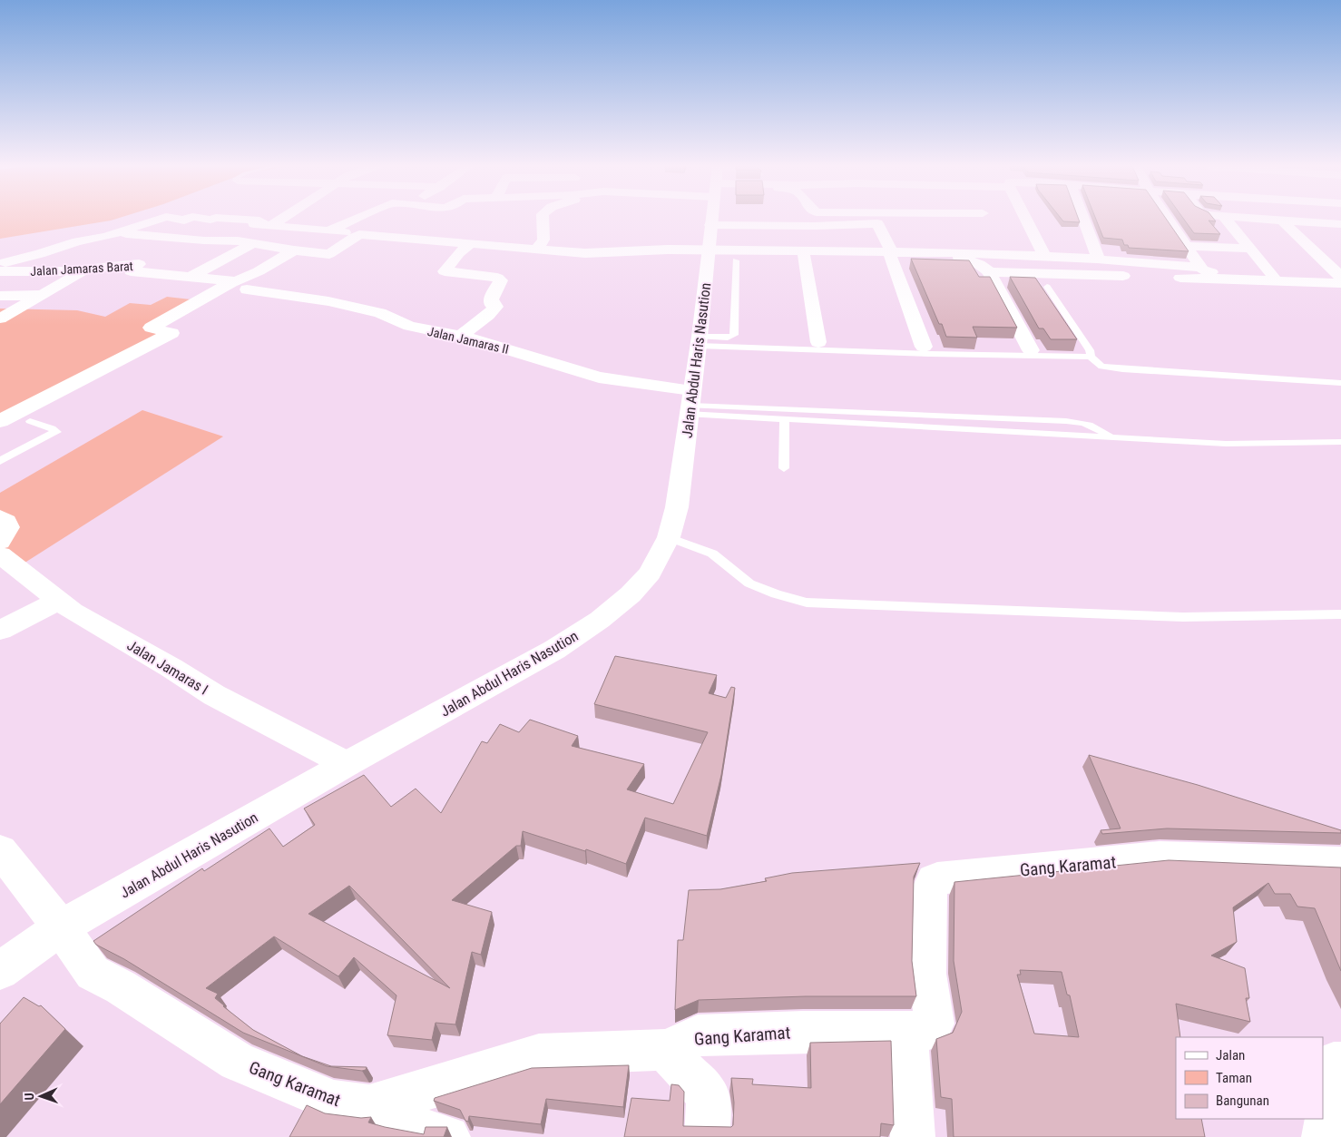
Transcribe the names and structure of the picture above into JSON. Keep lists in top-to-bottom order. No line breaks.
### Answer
{"streets":{"main road":["Jalan Jamaras Barat","Jalan Jamaras II","Jalan Abdul Haris Nasution","Jalan Jamaras I","Gang Karamat"]},"crossings":[["Jalan Jamaras Barat","Jalan Jamaras II"],["Jalan Jamaras II","Jalan Abdul Haris Nasution"],["Jalan Abdul Haris Nasution","Jalan Jamaras I"],["Jalan Abdul Haris Nasution","Gang Karamat"]],"legend":["Jalan","Taman","Bangunan"],"north":"left"}
